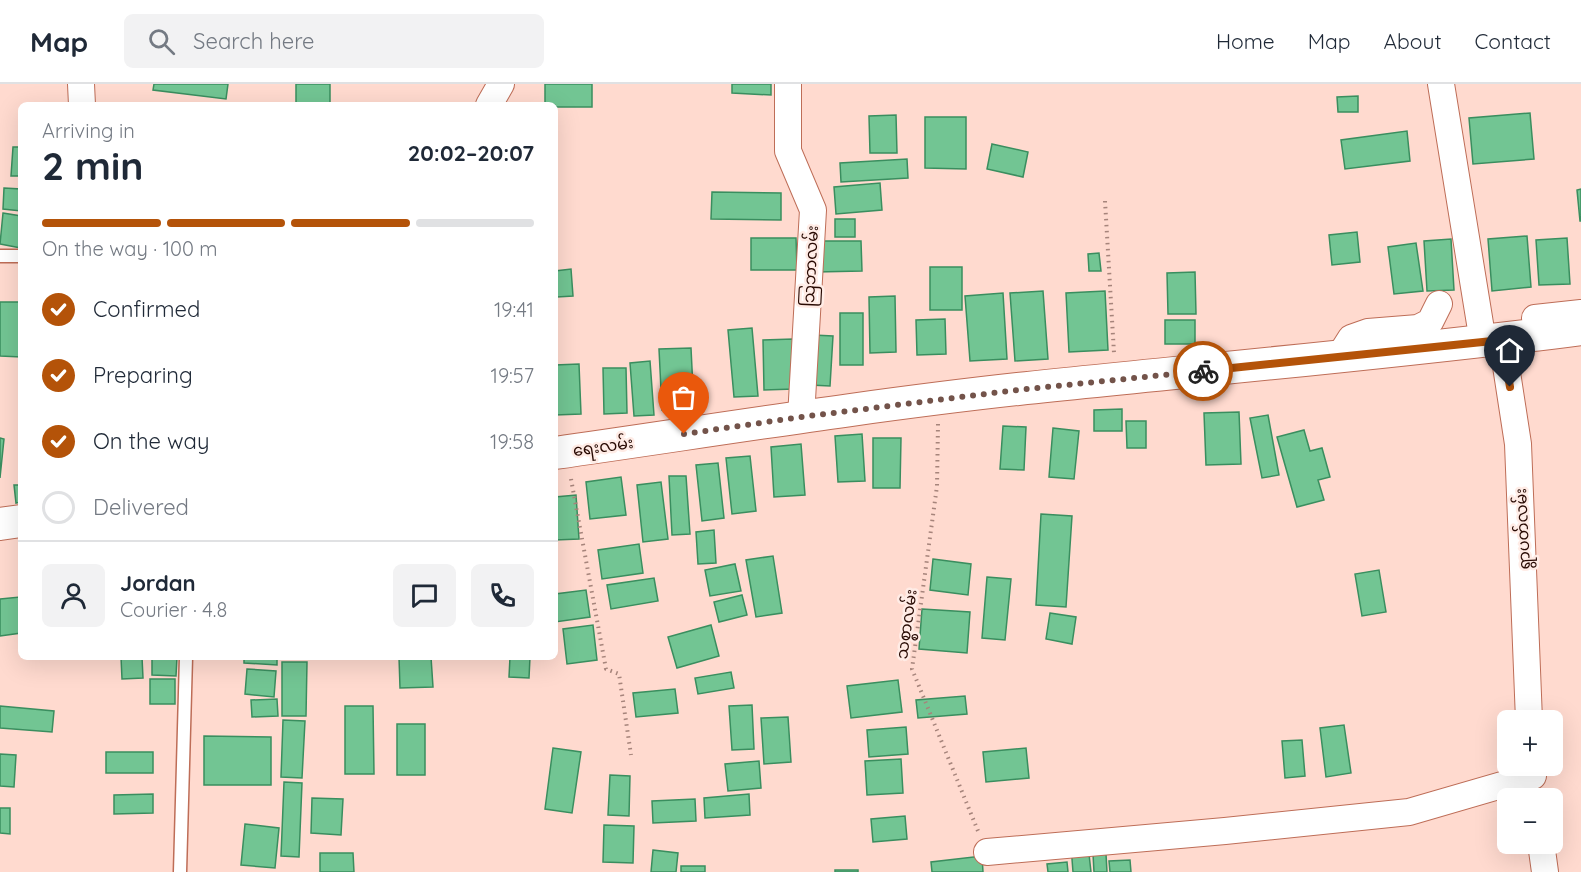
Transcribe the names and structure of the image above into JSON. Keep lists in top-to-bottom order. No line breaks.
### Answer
{"streets":{"street":["သြဘာလမ်း","ရေးလမ်း","ရွာပတ်လမ်း"],"path":["သစ္စာလမ်း"]},"crossings":[["သြဘာလမ်း","ရေးလမ်း"],["ရေးလမ်း","ရွာပတ်လမ်း"],["ရေးလမ်း","သစ္စာလမ်း"]],"page":{"header":"Map","search":"Search here","nav":["Home","Map","About","Contact"],"heading":["2 min","Arriving in","20:02–20:07"],"panel":["Jordan","Courier · 4.8"],"bar":"On the way · 100 m","list":[["Confirmed","19:41"],["Preparing","19:57"],["On the way","19:58"],"Delivered"],"map_buttons":["+","−"]}}
